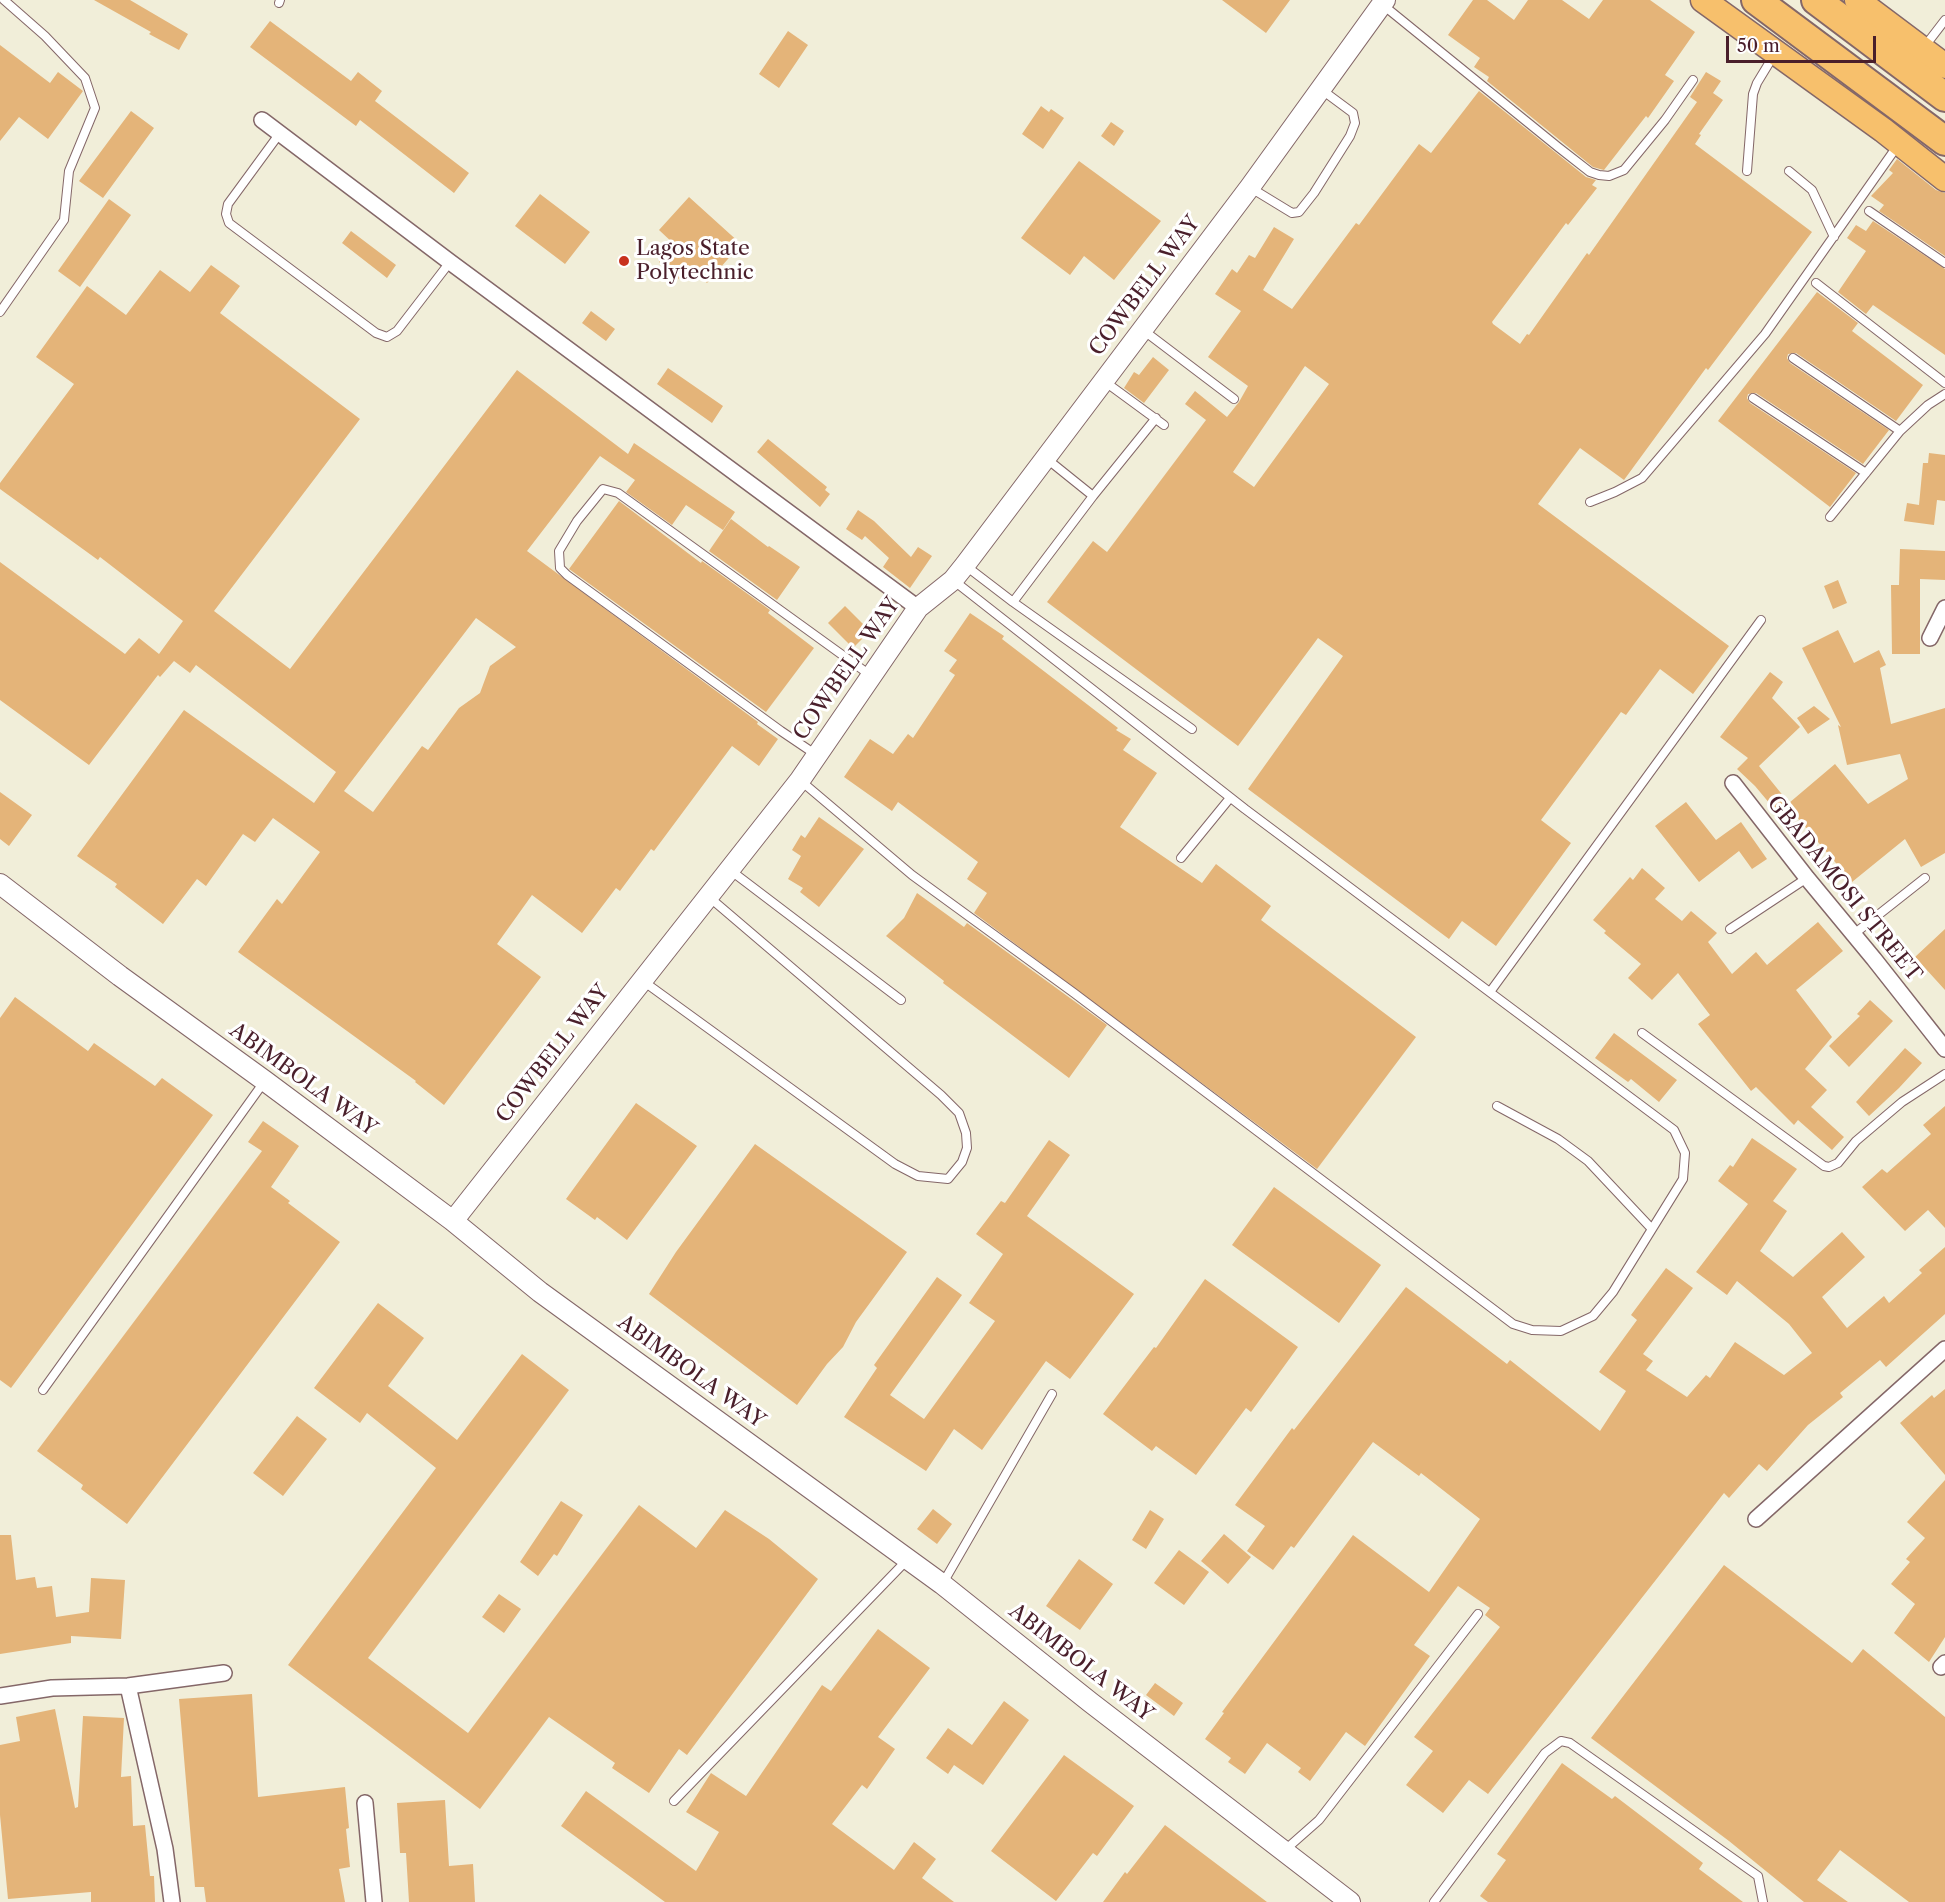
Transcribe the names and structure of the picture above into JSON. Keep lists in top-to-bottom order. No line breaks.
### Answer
{"streets":{"street":["COWBELL WAY","GBADAMOSI STREET","ABIMBOLA WAY"]},"crossings":[["COWBELL WAY","ABIMBOLA WAY"]],"places":["Lagos State Polytechnic"],"scale_bar":"50 m"}
